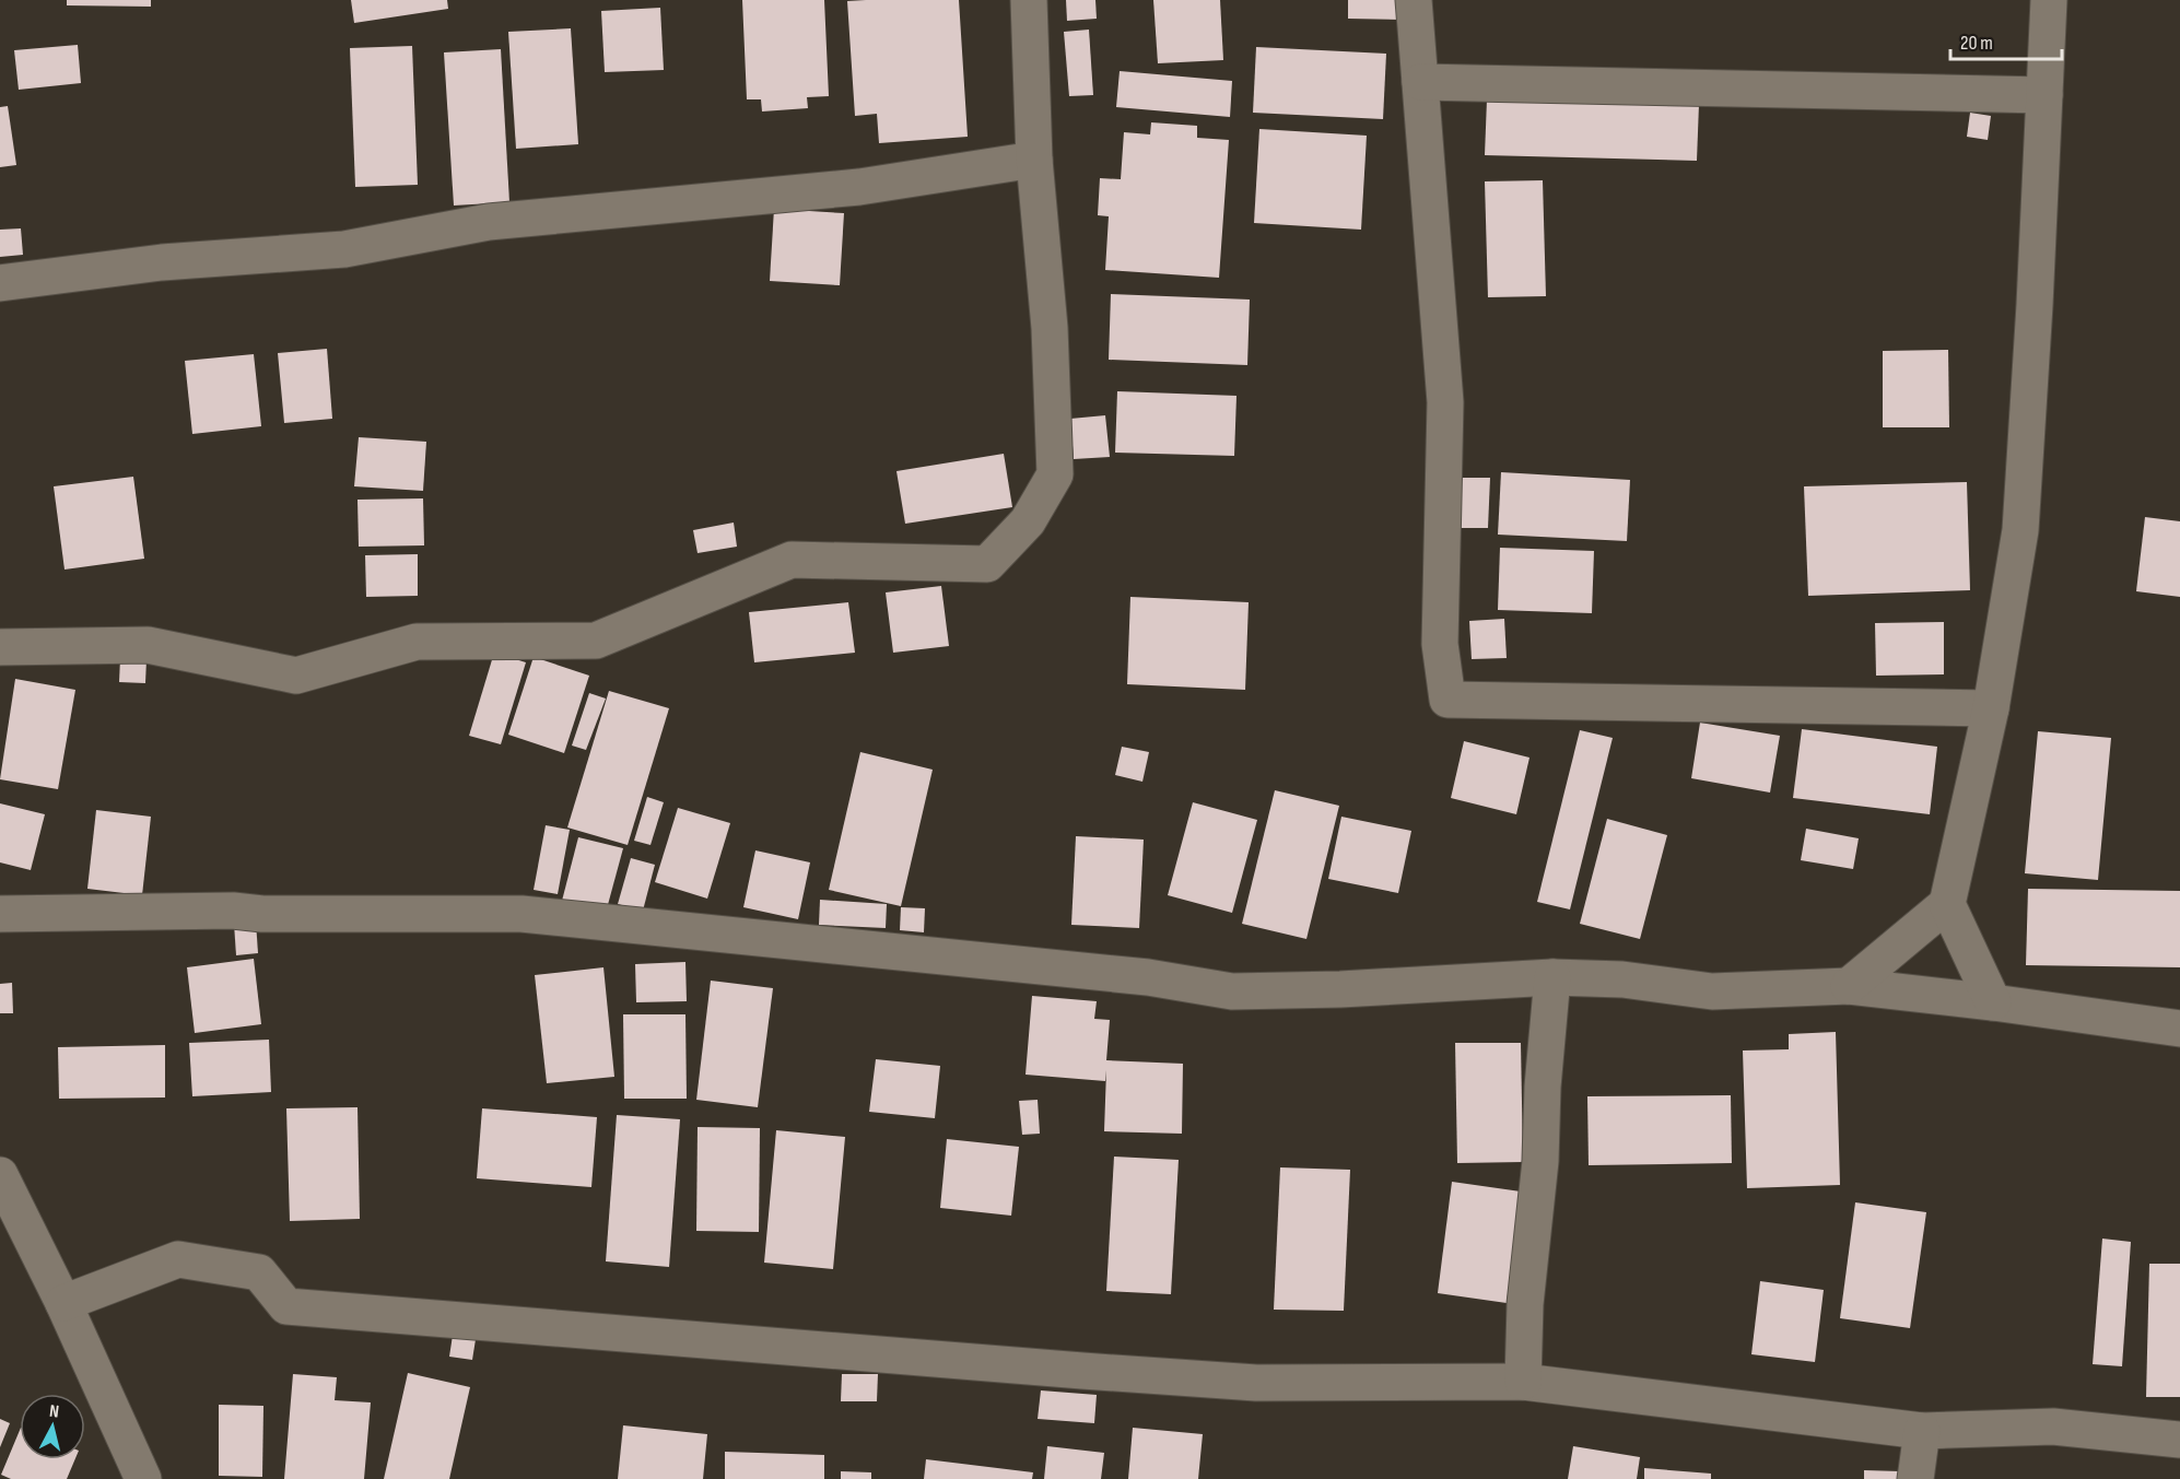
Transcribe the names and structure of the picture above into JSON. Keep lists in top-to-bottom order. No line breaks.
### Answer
{"scale_bar":"20 m","north":"top"}
